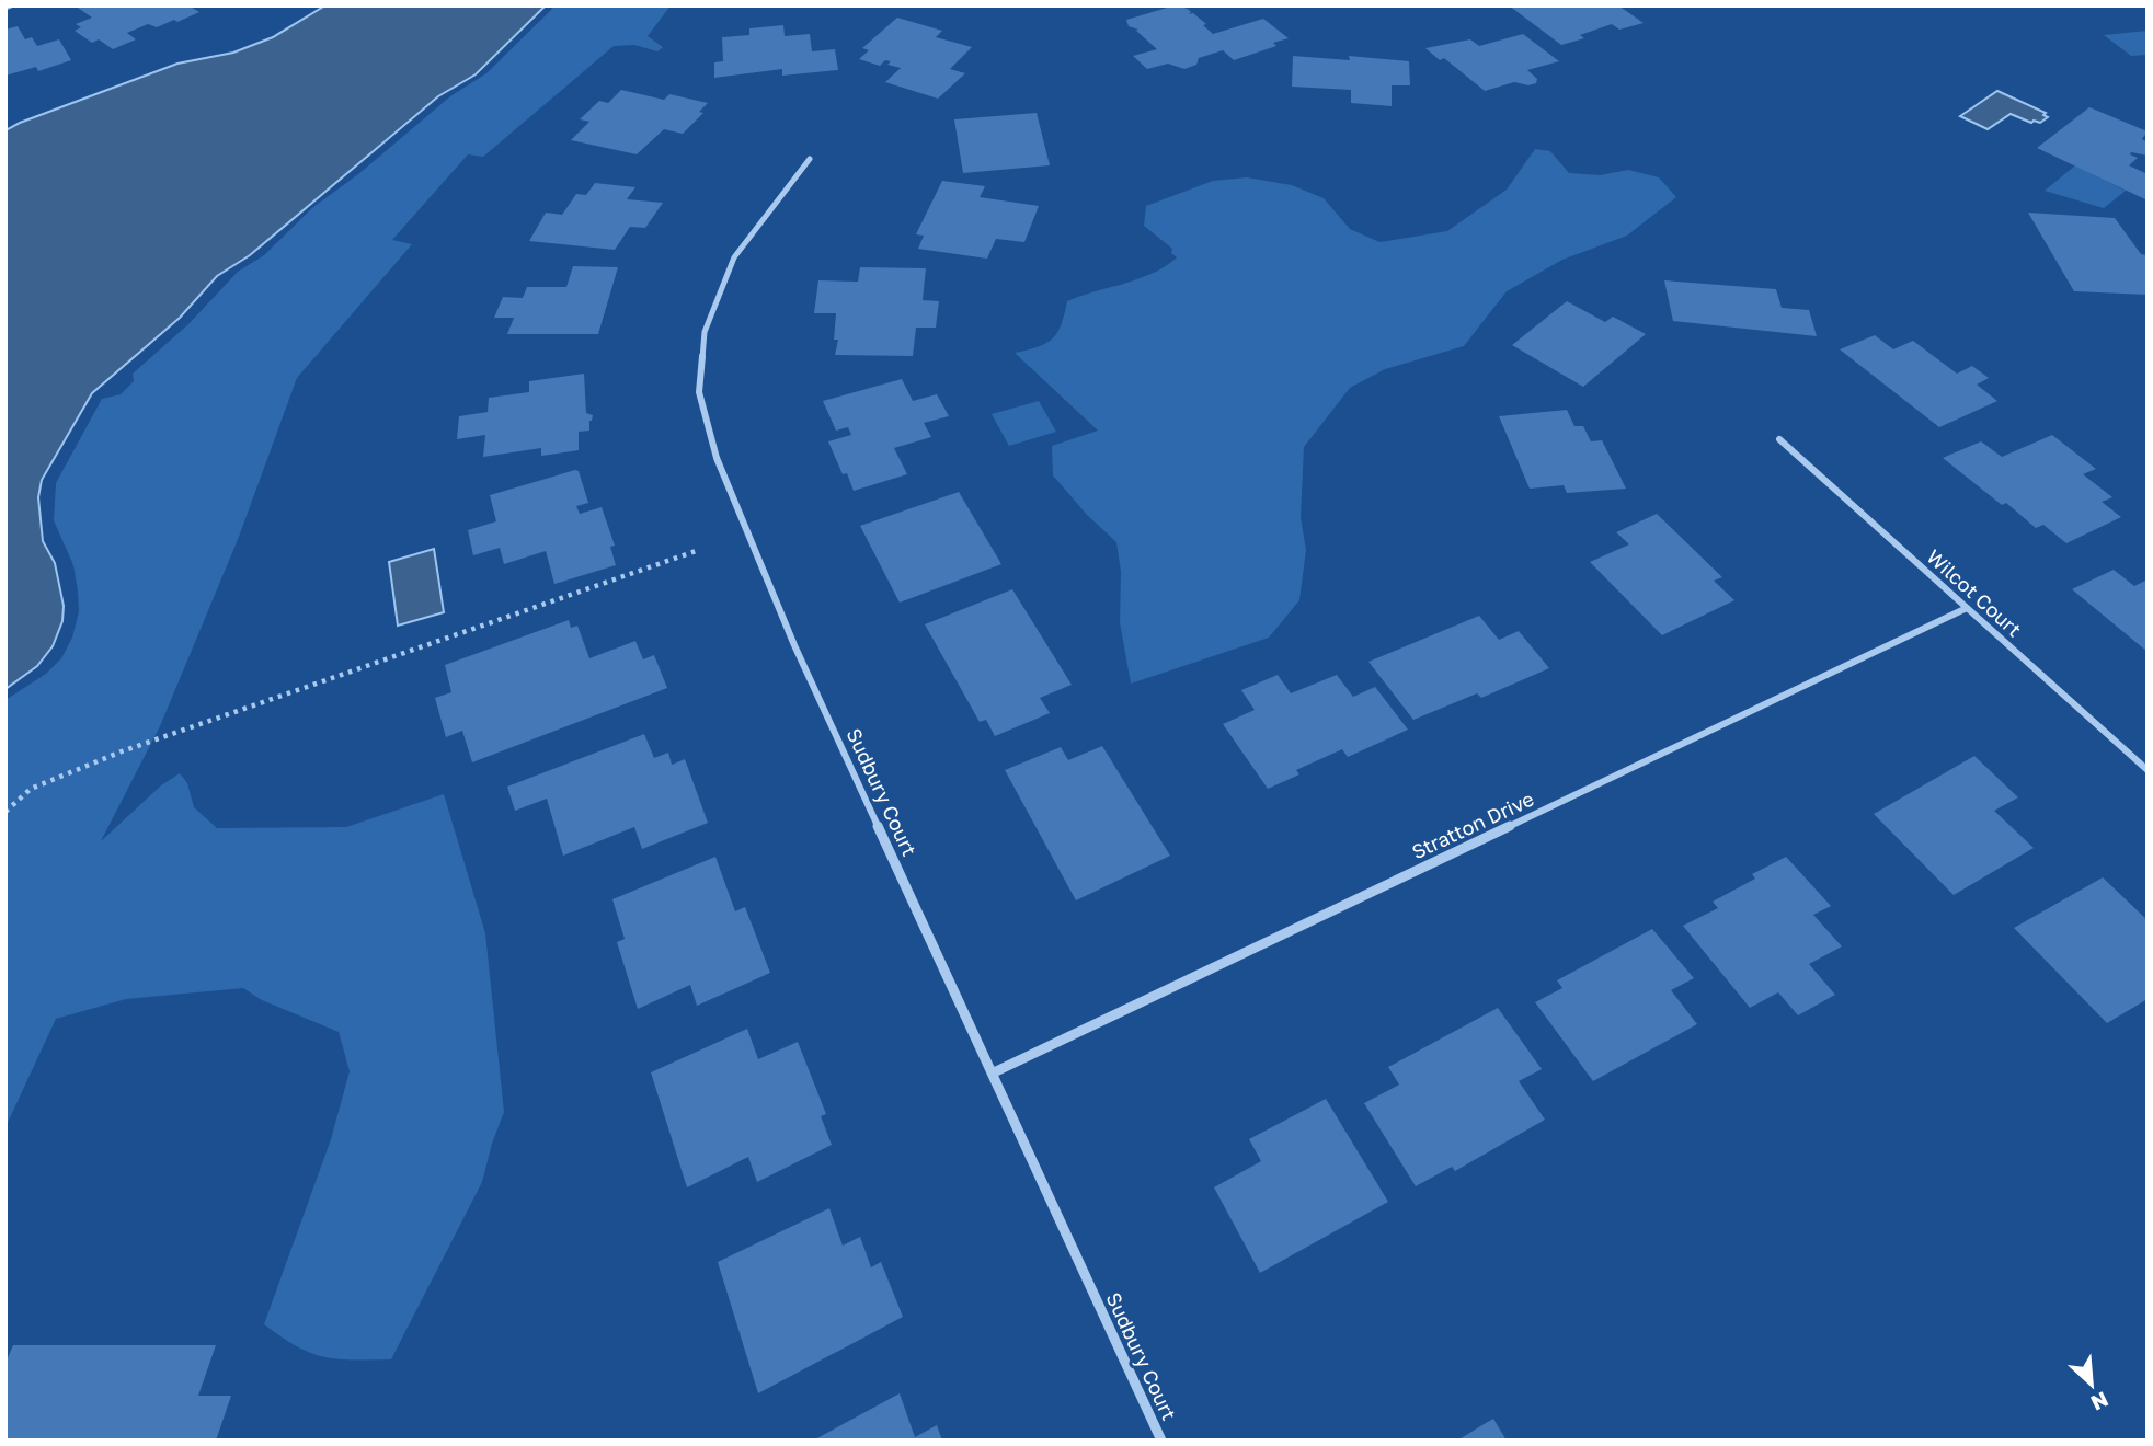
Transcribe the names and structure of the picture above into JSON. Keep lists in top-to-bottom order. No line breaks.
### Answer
{"streets":{"street":["Wilcot Court","Sudbury Court","Stratton Drive"]},"crossings":[["Wilcot Court","Stratton Drive"],["Sudbury Court","Stratton Drive"]],"north":"bottom right"}
